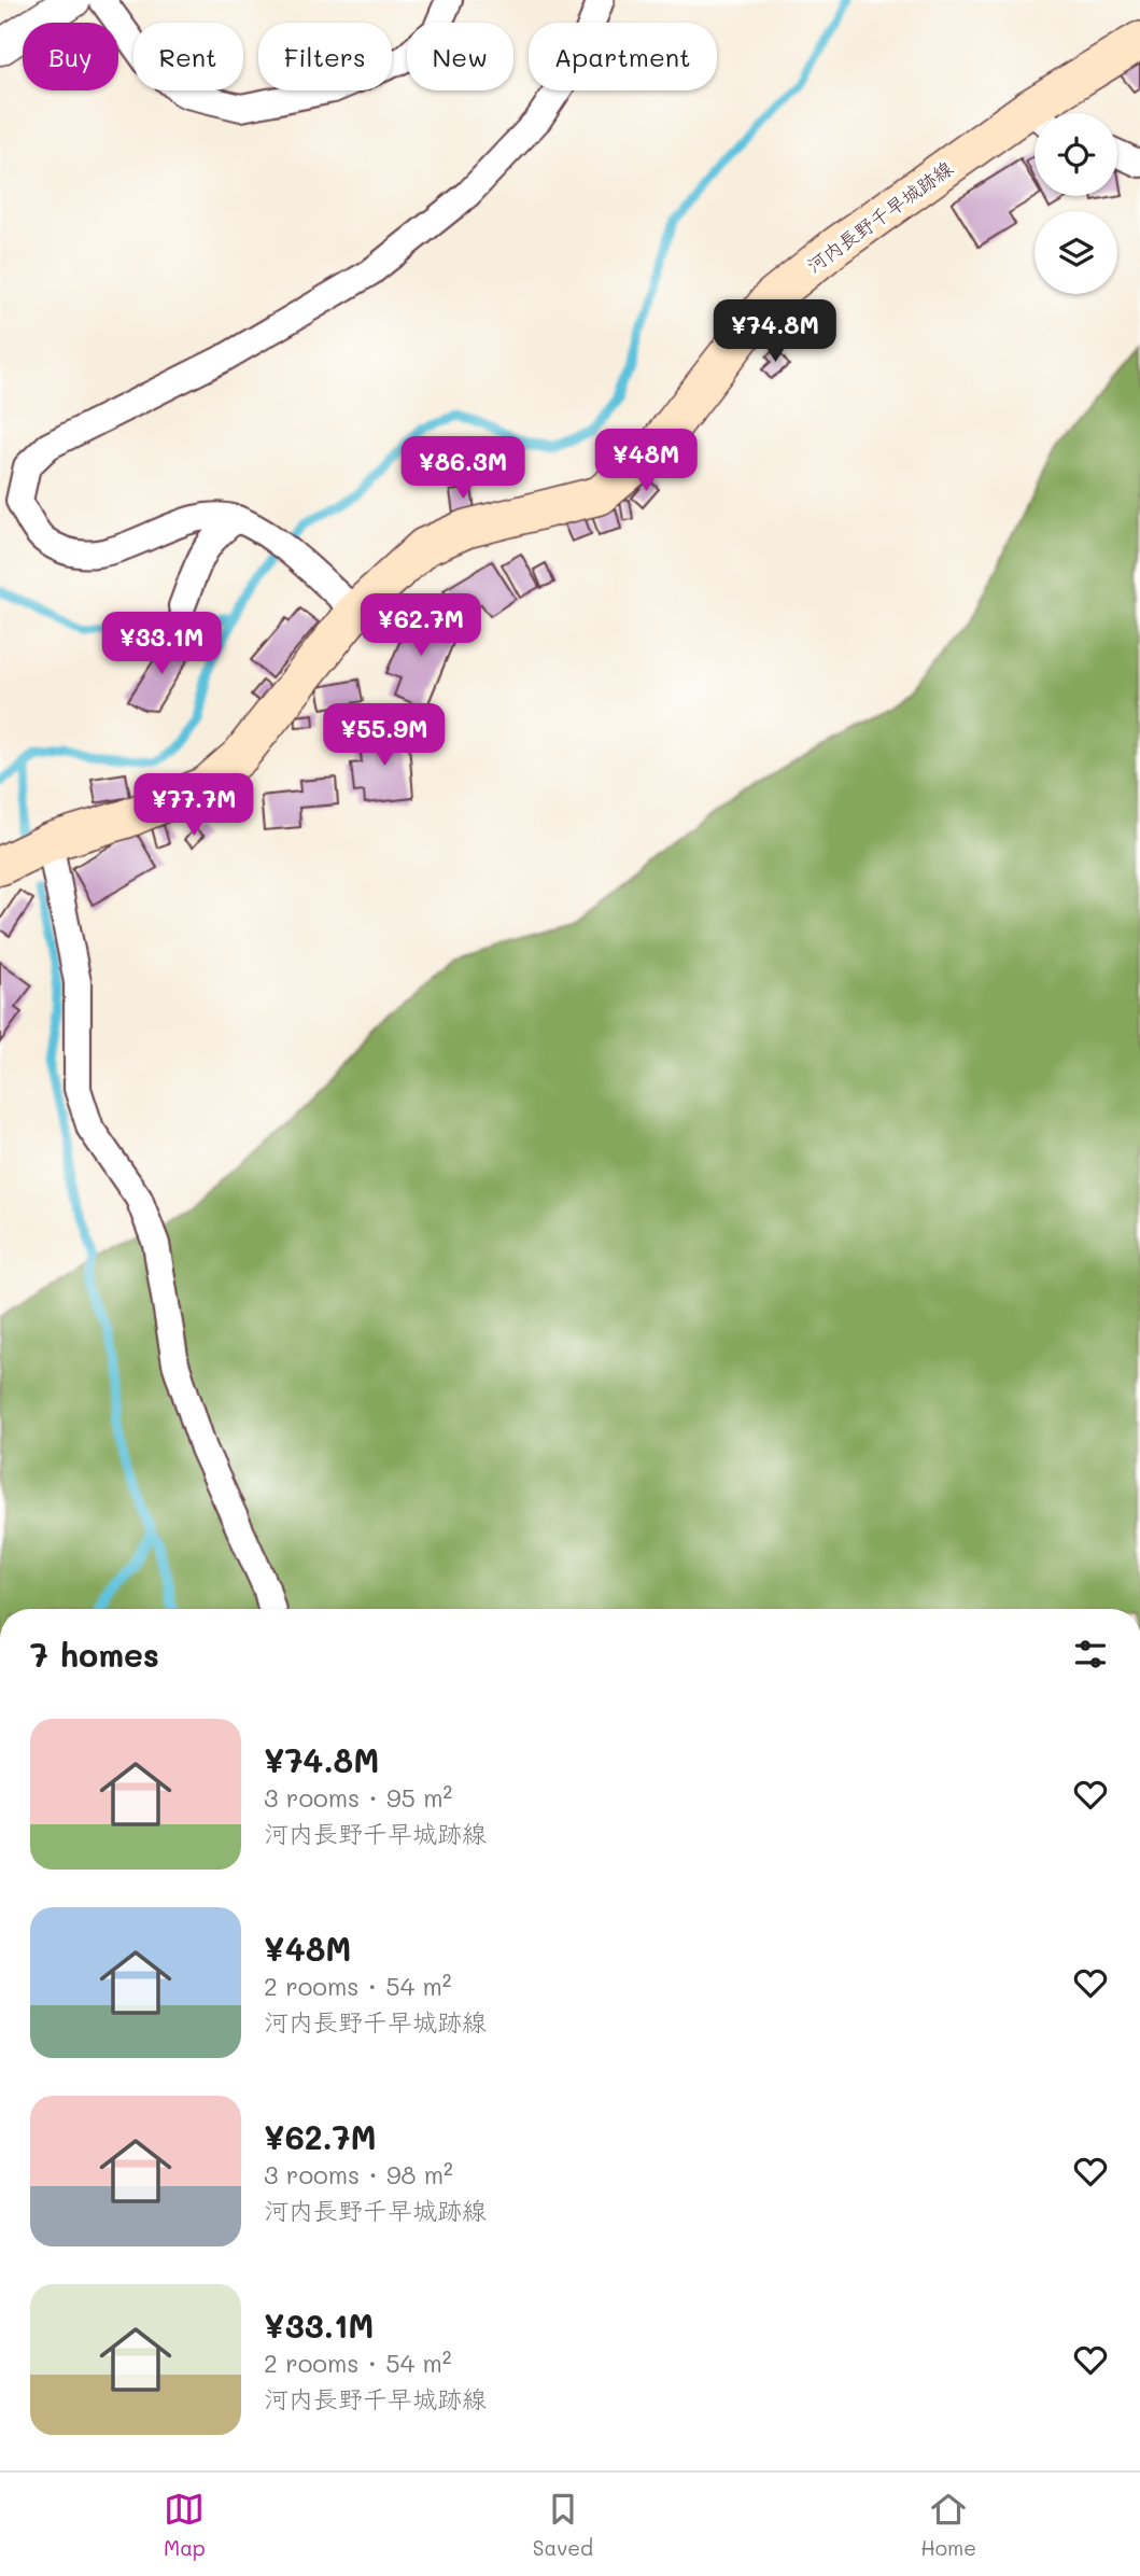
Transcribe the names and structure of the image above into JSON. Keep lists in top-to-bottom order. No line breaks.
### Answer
{"streets":{"main road":["河内長野千早城跡線"]},"page":{"chip":["Buy","Rent","Filters","New","Apartment"],"price":["¥74.8M","¥48M","¥86.3M","¥62.7M","¥33.1M","¥55.9M","¥77.7M"],"heading":"7 homes","list":[{"name":"¥74.8M","note":"3 rooms · 95 m² · 河内長野千早城跡線"},{"name":"¥48M","note":"2 rooms · 54 m² · 河内長野千早城跡線"},{"name":"¥62.7M","note":"3 rooms · 98 m² · 河内長野千早城跡線"},{"name":"¥33.1M","note":"2 rooms · 54 m² · 河内長野千早城跡線"}],"tabs":["Map","Saved","Home"]}}
